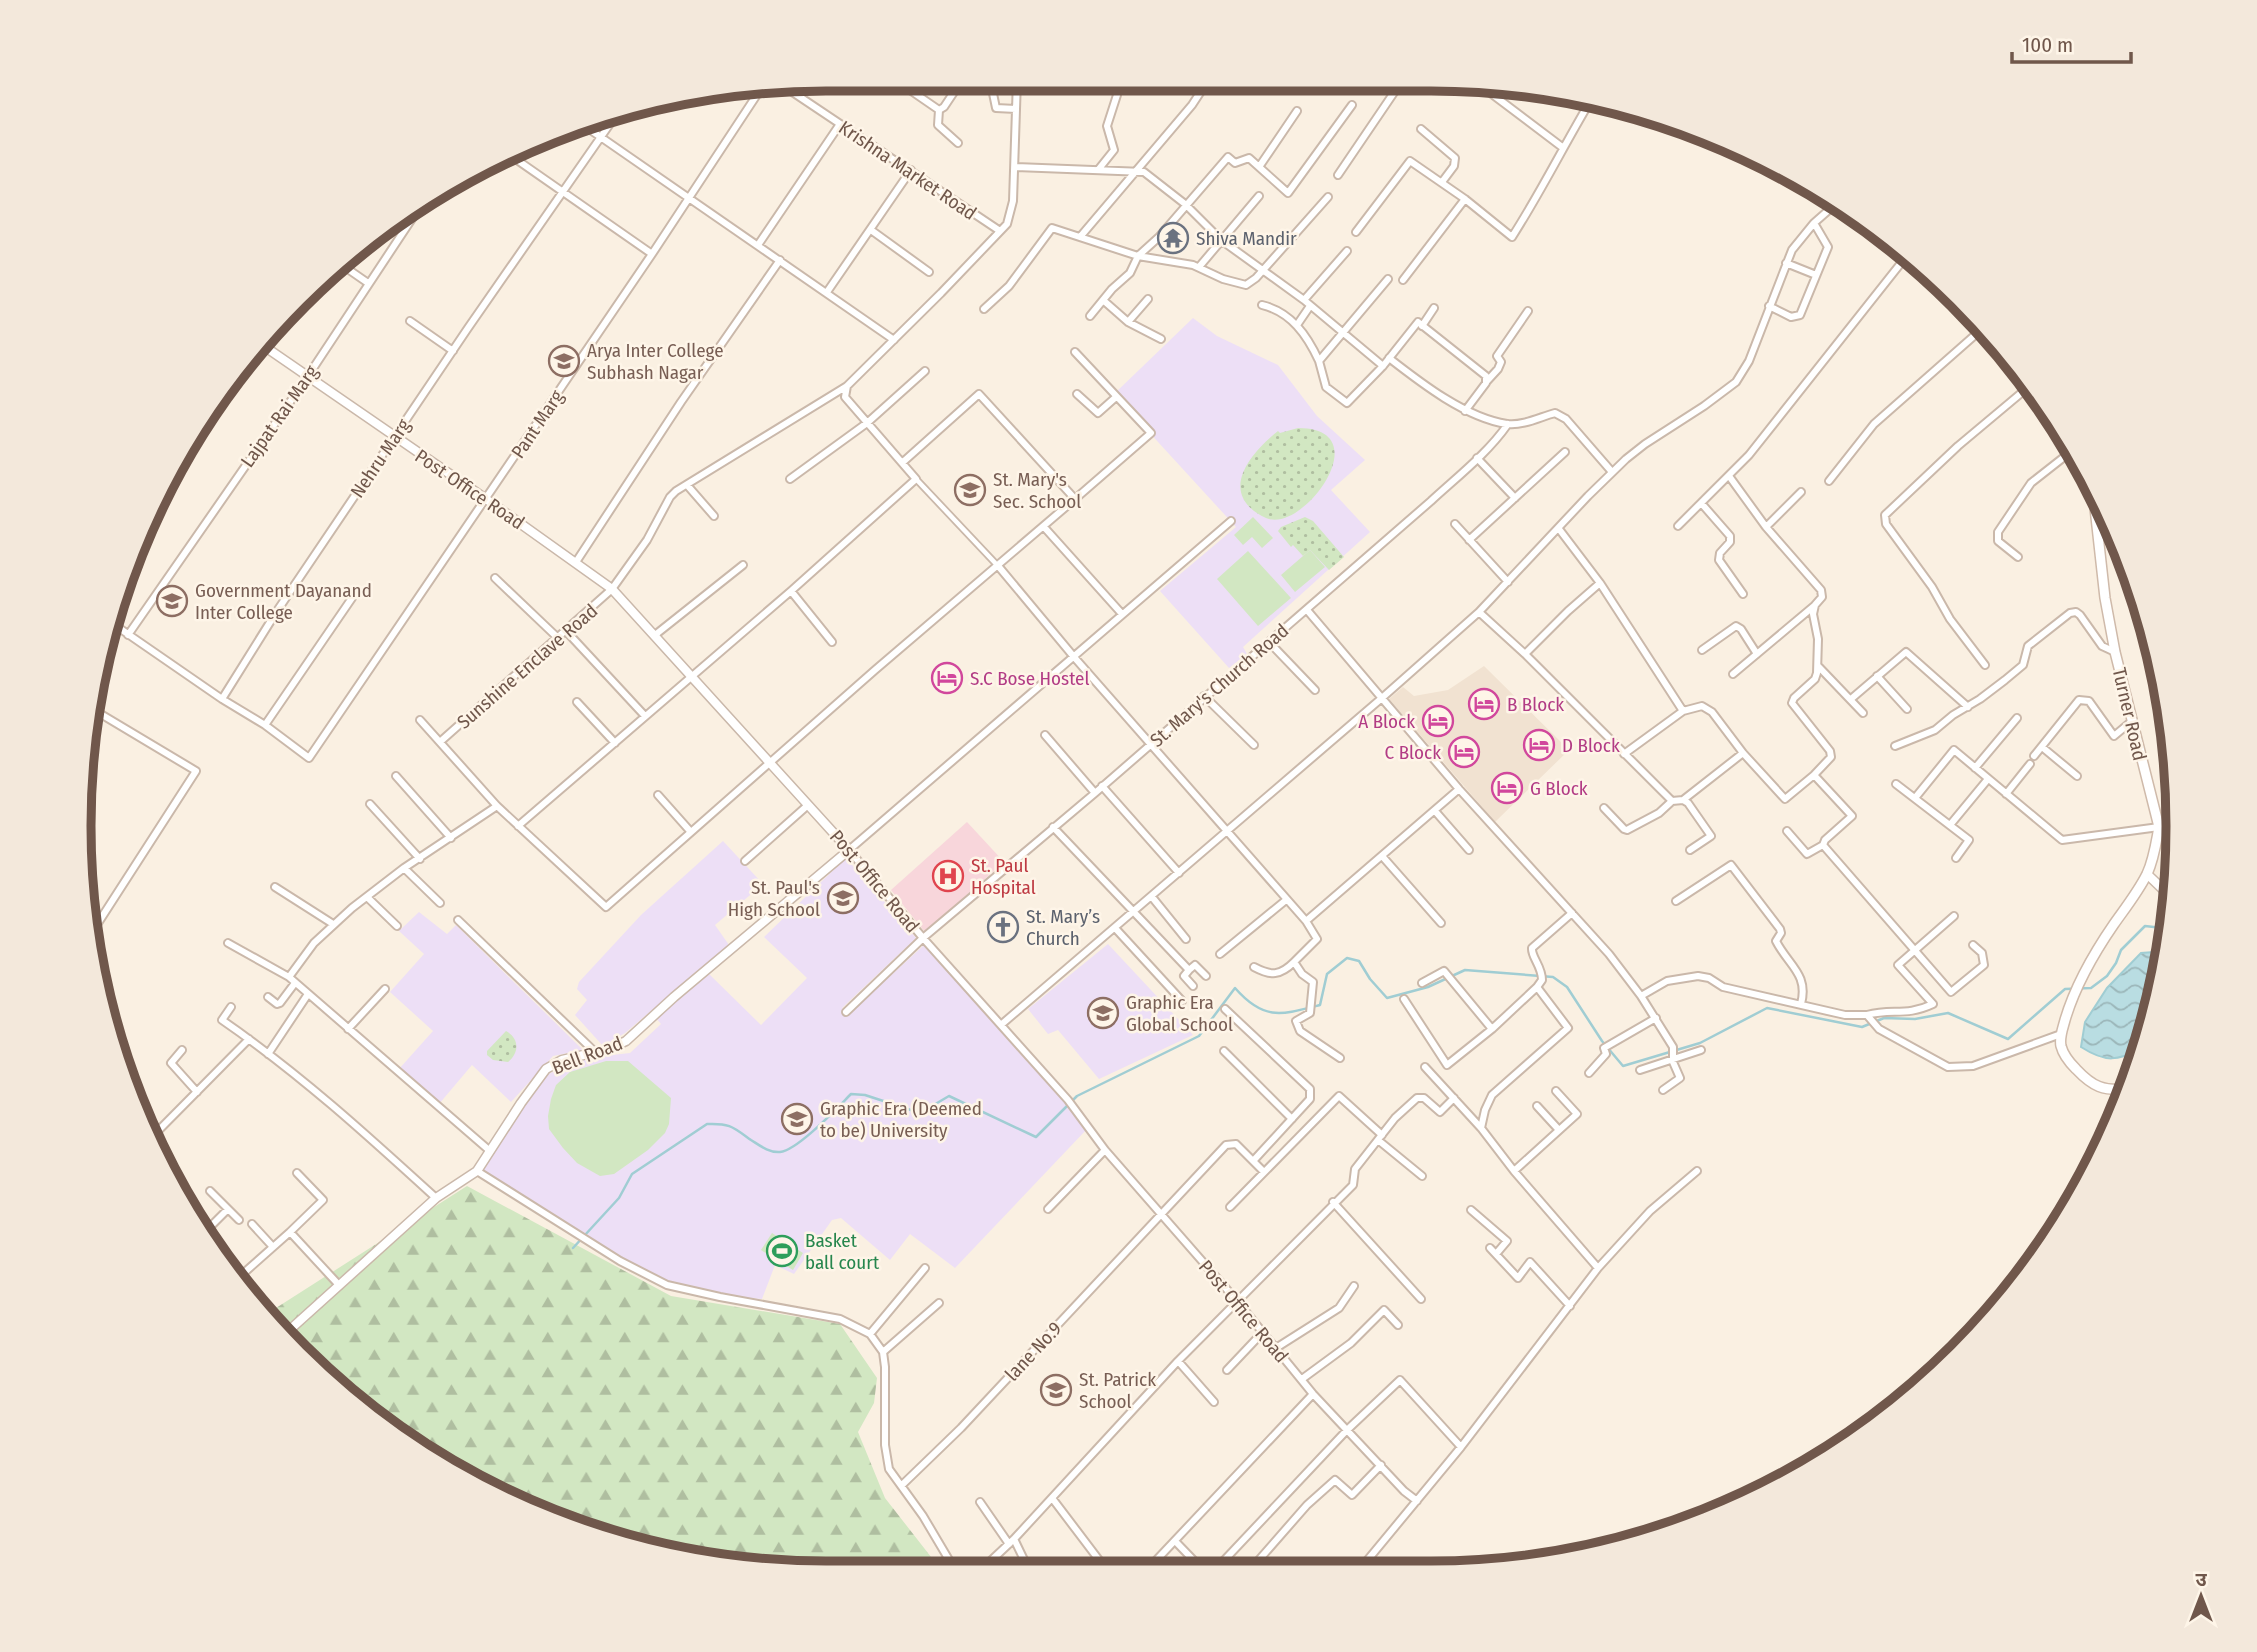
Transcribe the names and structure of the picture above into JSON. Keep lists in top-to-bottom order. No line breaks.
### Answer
{"streets":{"main road":["Turner Road"],"street":["Krishna Market Road","Lajpat Rai Marg","Pant Marg","Nehru Marg","Post Office Road","Sunshine Enclave Road","St. Mary's Church Road","Bell Road","lane No.9"]},"crossings":[["Krishna Market Road","Sunshine Enclave Road"],["Lajpat Rai Marg","Post Office Road"],["Pant Marg","Post Office Road"],["Nehru Marg","Post Office Road"],["Post Office Road","Sunshine Enclave Road"],["Post Office Road","St. Mary's Church Road"],["Post Office Road","Bell Road"],["Post Office Road","lane No.9"]],"places":{"temple":["Shiva Mandir"],"school or university":["Arya Inter College Subhash Nagar","St. Mary's Sec. School","Government Dayanand Inter College","St. Paul's High School","Graphic Era Global School","Graphic Era (Deemed to be) University","St. Patrick School"],"hotel":["S.C Bose Hostel","B Block","A Block","D Block","C Block","G Block"],"hospital":["St. Paul Hospital"],"church":["St. Mary’s Church"],"sports":["Basket ball court"]},"scale_bar":"100 m","north":"top"}
